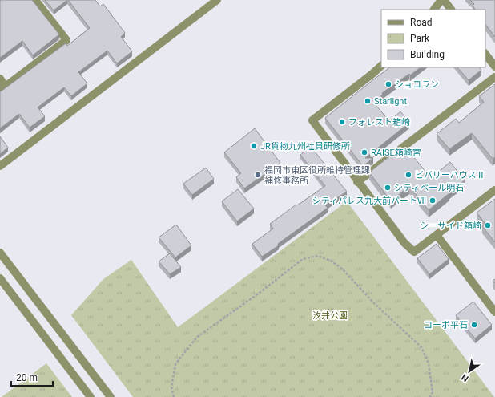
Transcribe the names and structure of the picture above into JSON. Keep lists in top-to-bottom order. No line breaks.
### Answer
{"parks":["汐井公園"],"places":["ショコラン","Starlight","フォレスト箱崎","JR貨物九州社員研修所","RAISE箱崎宮","福岡市東区役所維持管理課 補修事務所","ビバリーハウスⅡ","シティベール明石","シティパレス九大前パートⅦ","シーサイド箱崎","コーポ平石"],"legend":["Road","Park","Building"],"scale_bar":"20 m","north":"bottom left"}
